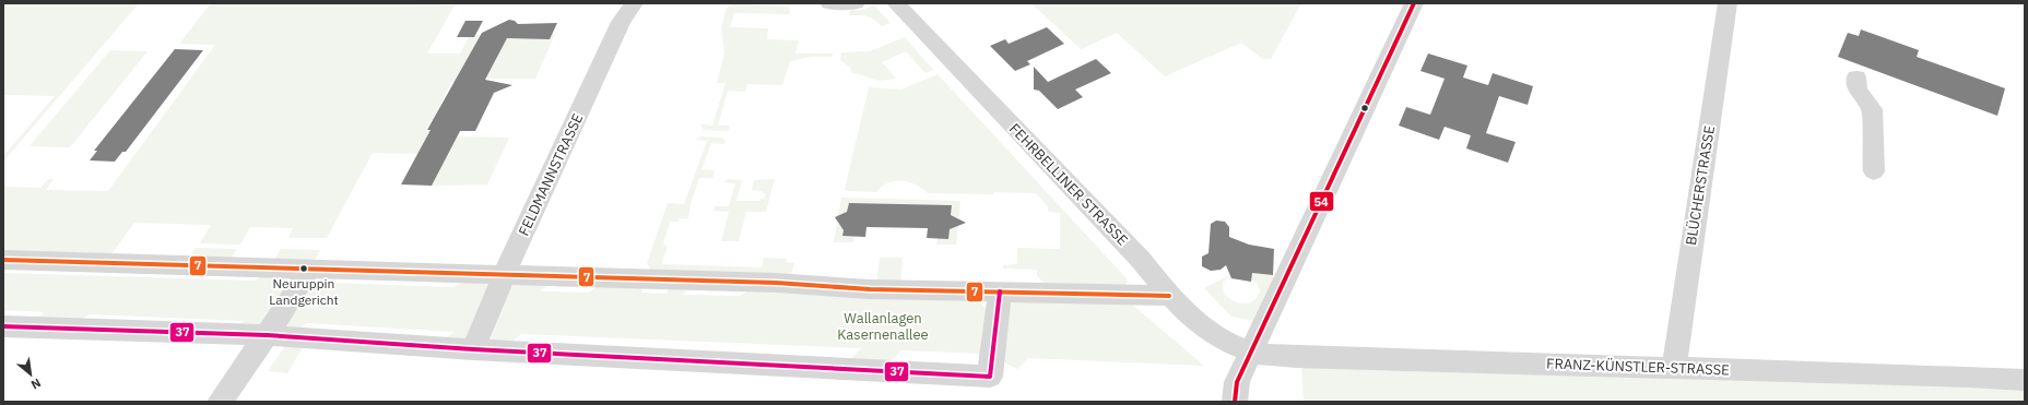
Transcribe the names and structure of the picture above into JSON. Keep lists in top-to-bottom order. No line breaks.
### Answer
{"streets":{"street":["FELDMANNSTRASSE","FEHRBELLINER STRASSE","BLÜCHERSTRASSE","FRANZ-KÜNSTLER-STRASSE"]},"crossings":[["FEHRBELLINER STRASSE","FRANZ-KÜNSTLER-STRASSE"],["BLÜCHERSTRASSE","FRANZ-KÜNSTLER-STRASSE"]],"parks":["Wallanlagen Kasernenallee"],"places":["Neuruppin Landgericht"],"lines":["transit line 54","transit line 7","transit line 37"],"north":"bottom right"}
